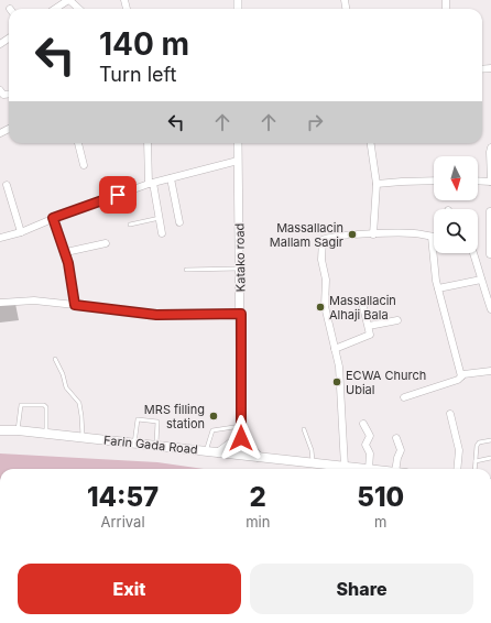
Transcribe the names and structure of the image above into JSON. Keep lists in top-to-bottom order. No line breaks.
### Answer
{"streets":{"main road":["Farin Gada Road"],"street":["Katako road"]},"crossings":[["Katako road","Farin Gada Road"]],"places":["Massallacin Mallam Sagir","Massallacin Alhaji Bala","ECWA Church Ubial","MRS filling station"],"north":"bottom","page":{"turn":["140 m","Turn left"],"eta":["14:57","Arrival","2","min","510","m"],"buttons":["Exit","Share"]}}
